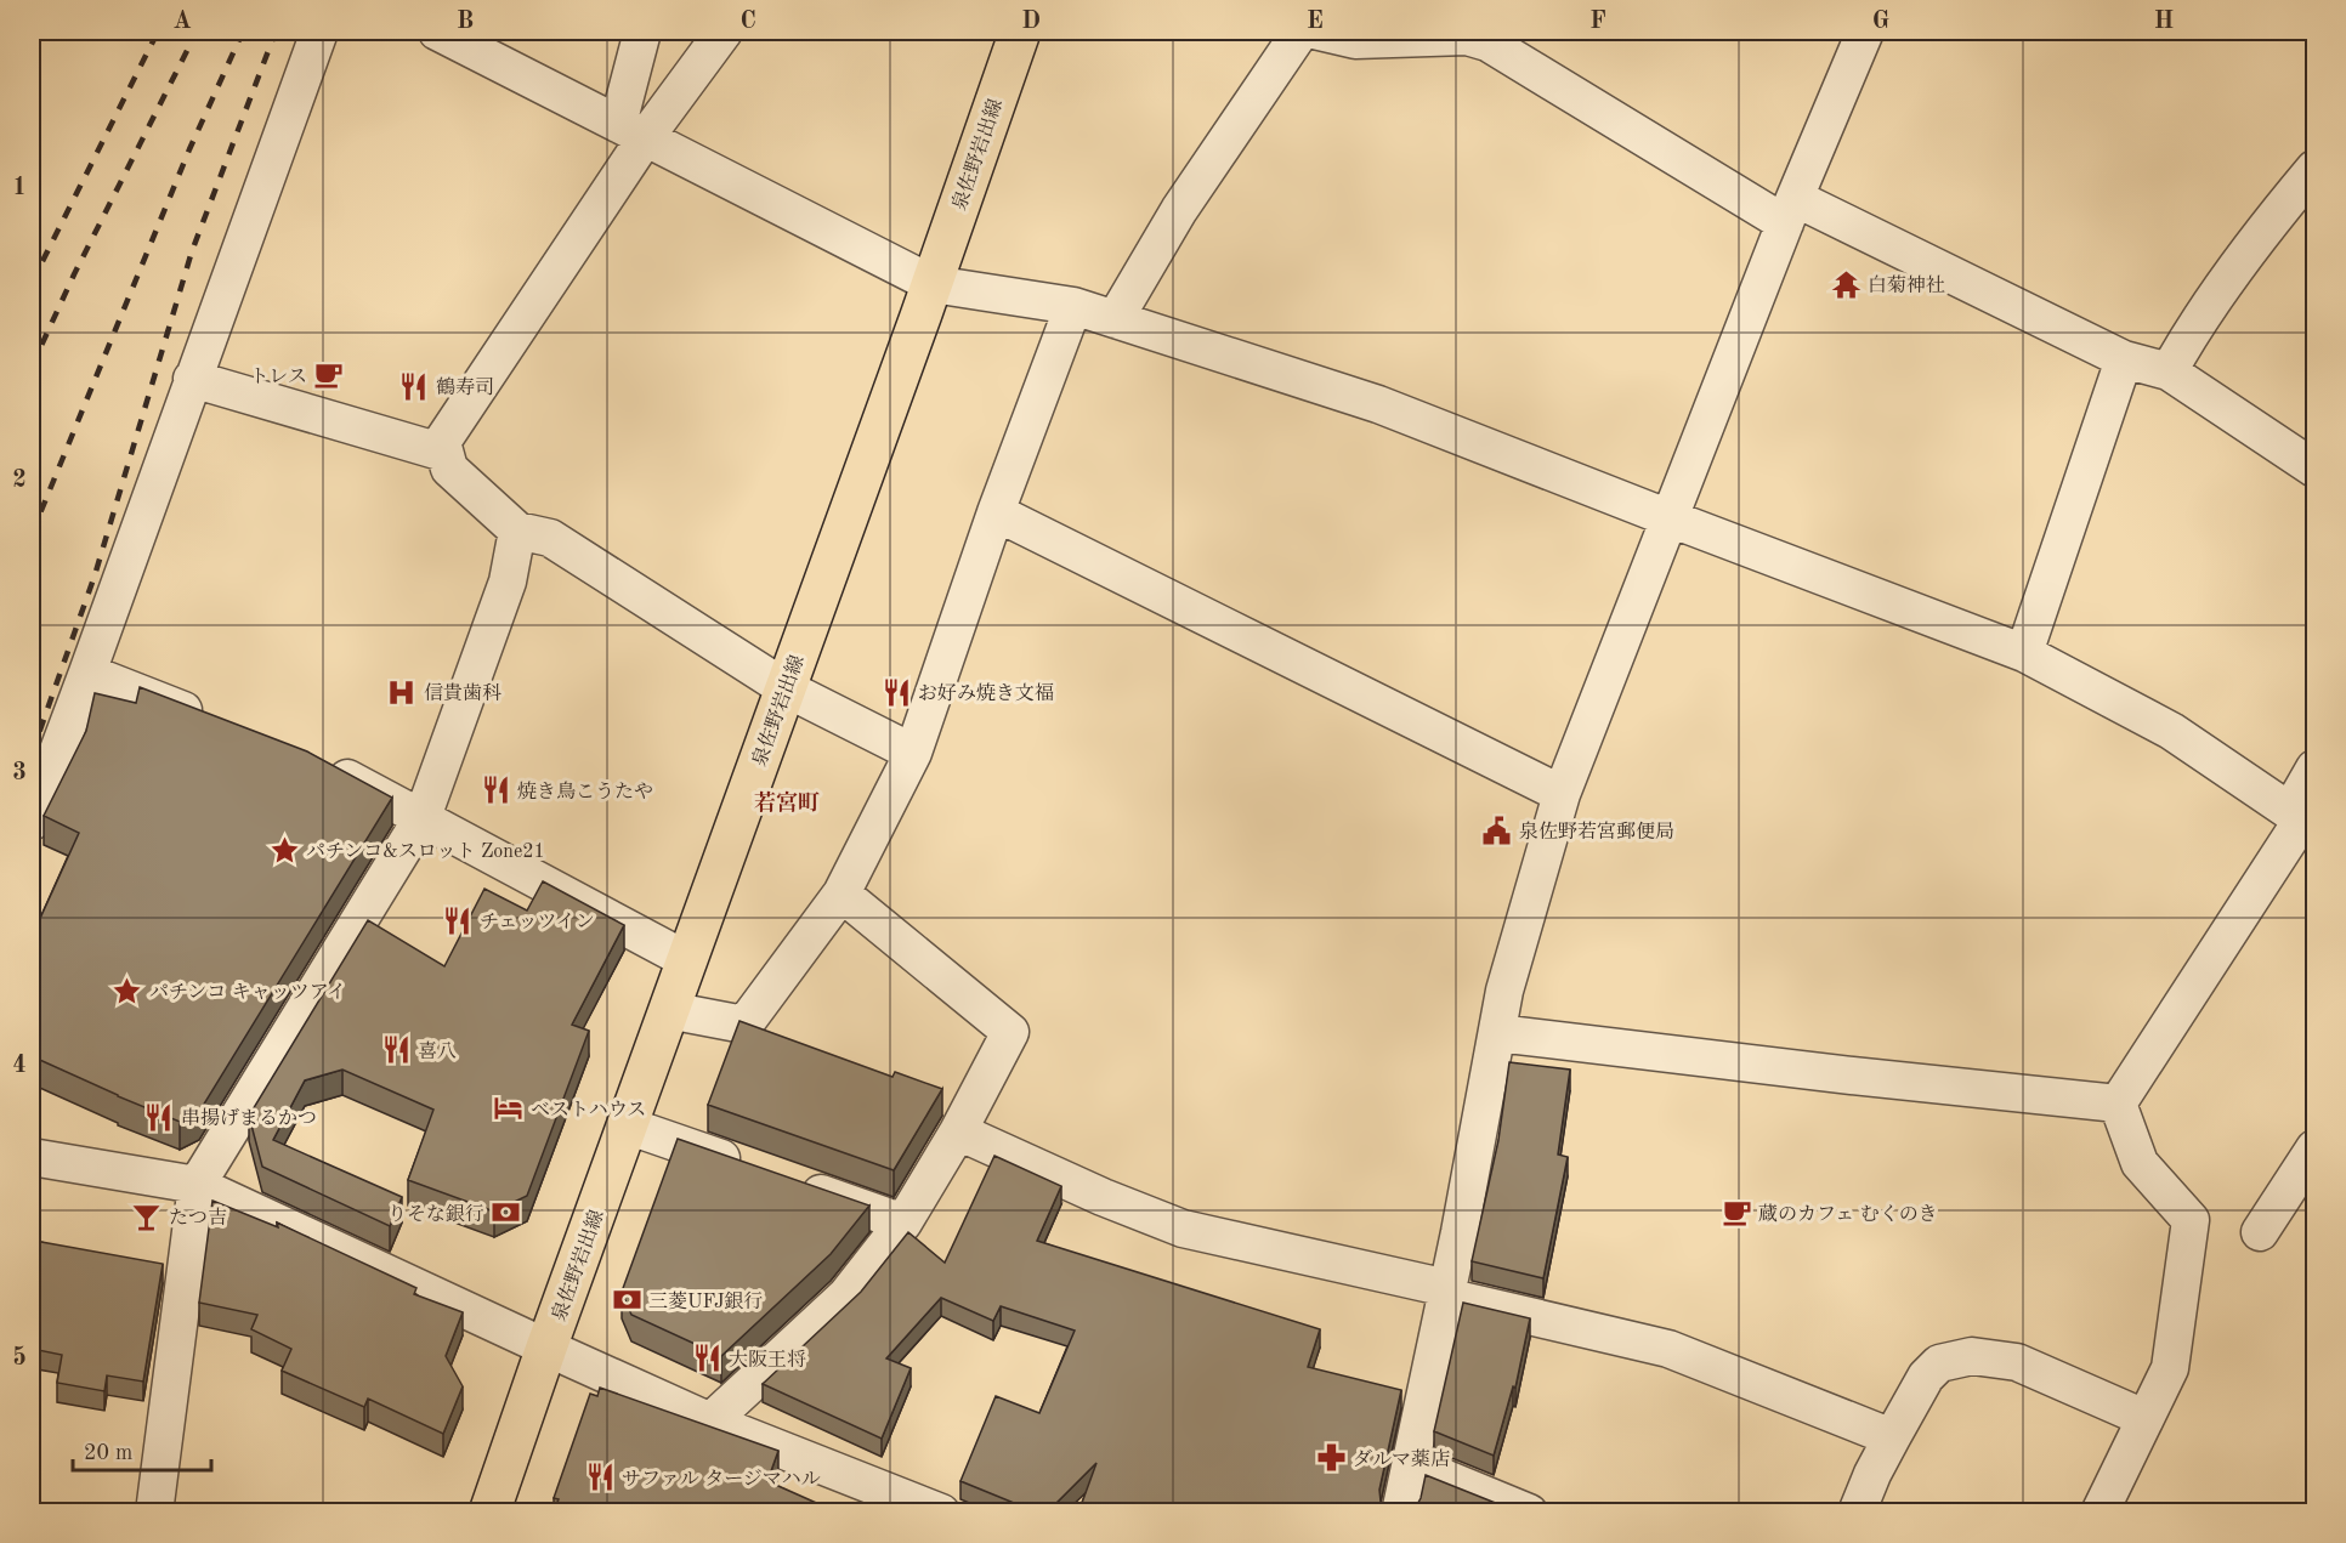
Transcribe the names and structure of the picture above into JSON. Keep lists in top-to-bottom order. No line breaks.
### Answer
{"streets":{"main road":["泉佐野岩出線"]},"districts":["若宮町"],"places":{"temple":["白菊神社"],"cafe":["トレス","蔵のカフェ むくのき"],"restaurant":["鶴寿司","お好み焼き文福","焼き鳥こうたや","チェッツイン","喜八","串揚げまるかつ","大阪王将","サファル タージマハル"],"hospital":["信貴歯科"],"public building":["泉佐野若宮郵便局"],"place":["パチンコ&スロット Zone21","パチンコ キャッツアイ"],"hotel":["ベストハウス"],"bank":["りそな銀行","三菱UFJ銀行"],"bar":["たつ吉"],"pharmacy":["ダルマ薬店"]},"scale_bar":"20 m","grid":{"columns":["A","B","C","D","E","F","G","H"],"rows":["1","2","3","4","5"]}}
